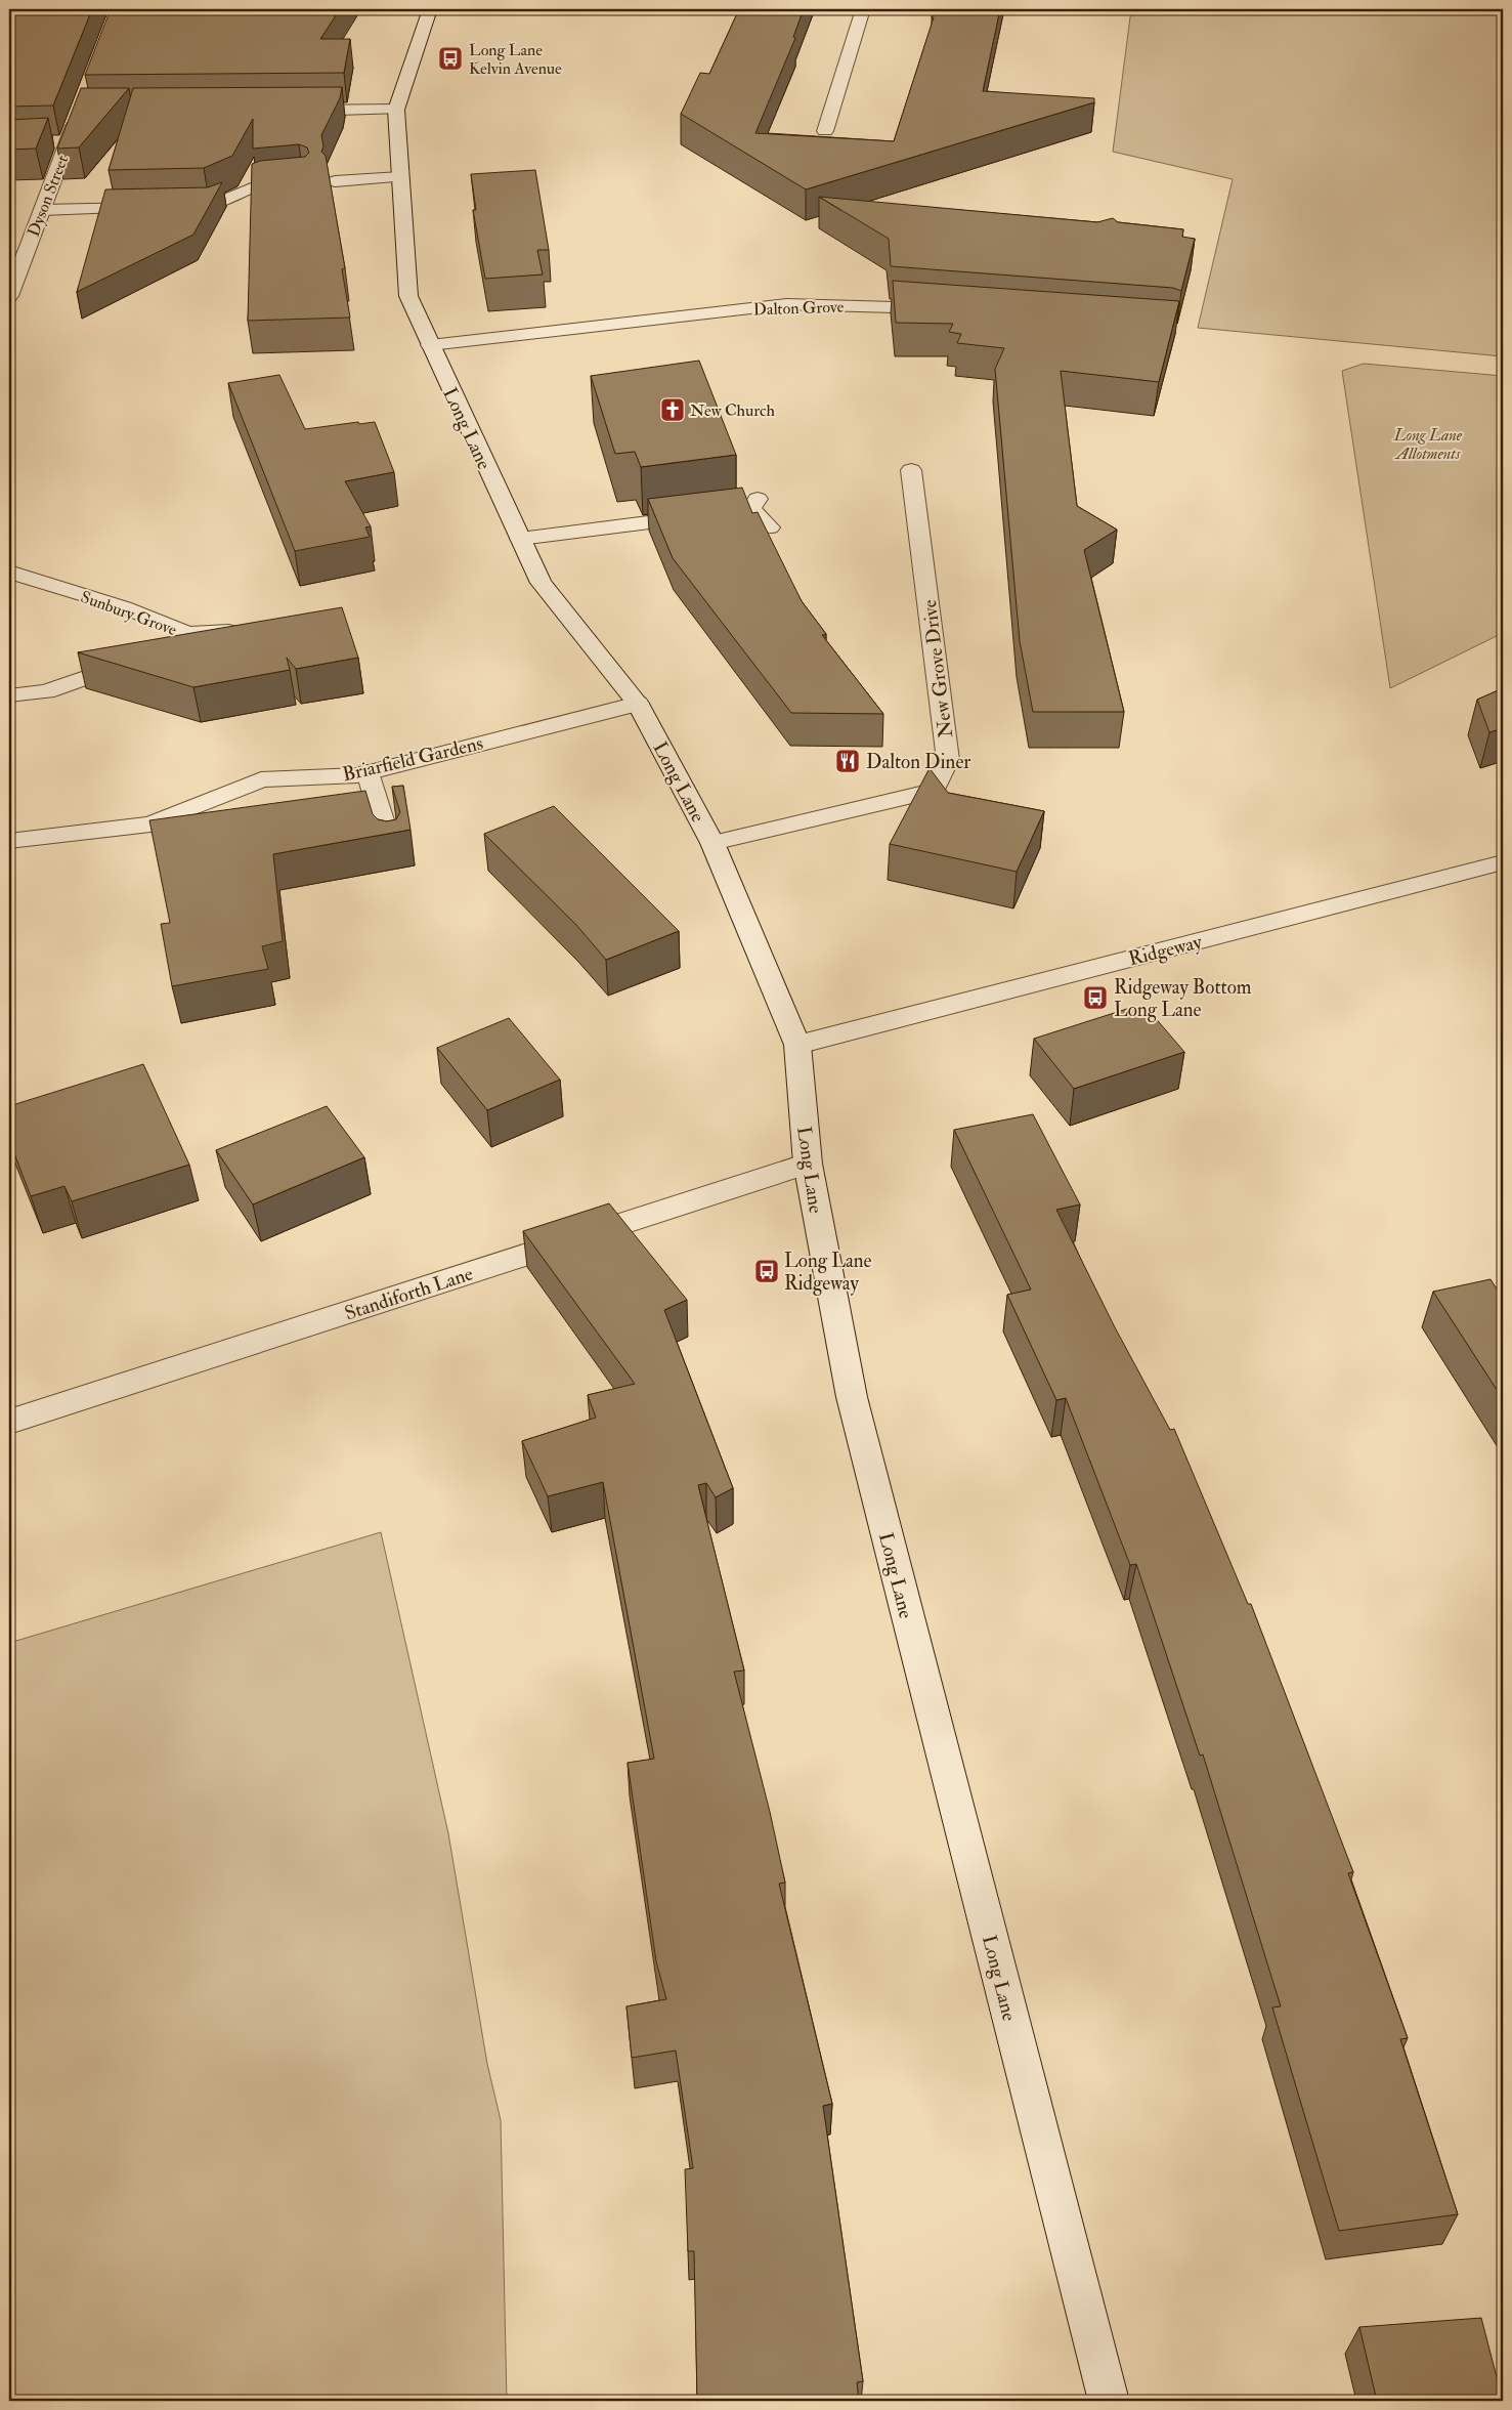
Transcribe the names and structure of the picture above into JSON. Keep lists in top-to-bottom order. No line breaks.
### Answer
{"streets":{"street":["Dyson Street","Dalton Grove","Long Lane","Sunbury Grove","New Grove Drive","Briarfield Gardens","Ridgeway","Standiforth Lane"]},"crossings":[["Dalton Grove","Long Lane"],["Long Lane","New Grove Drive"],["Long Lane","Briarfield Gardens"],["Long Lane","Ridgeway"],["Long Lane","Standiforth Lane"]],"parks":["Long Lane Allotments"],"places":{"bus stop":["Long Lane Kelvin Avenue","Ridgeway Bottom Long Lane","Long Lane Ridgeway"],"church":["New Church"],"restaurant":["Dalton Diner"]}}
